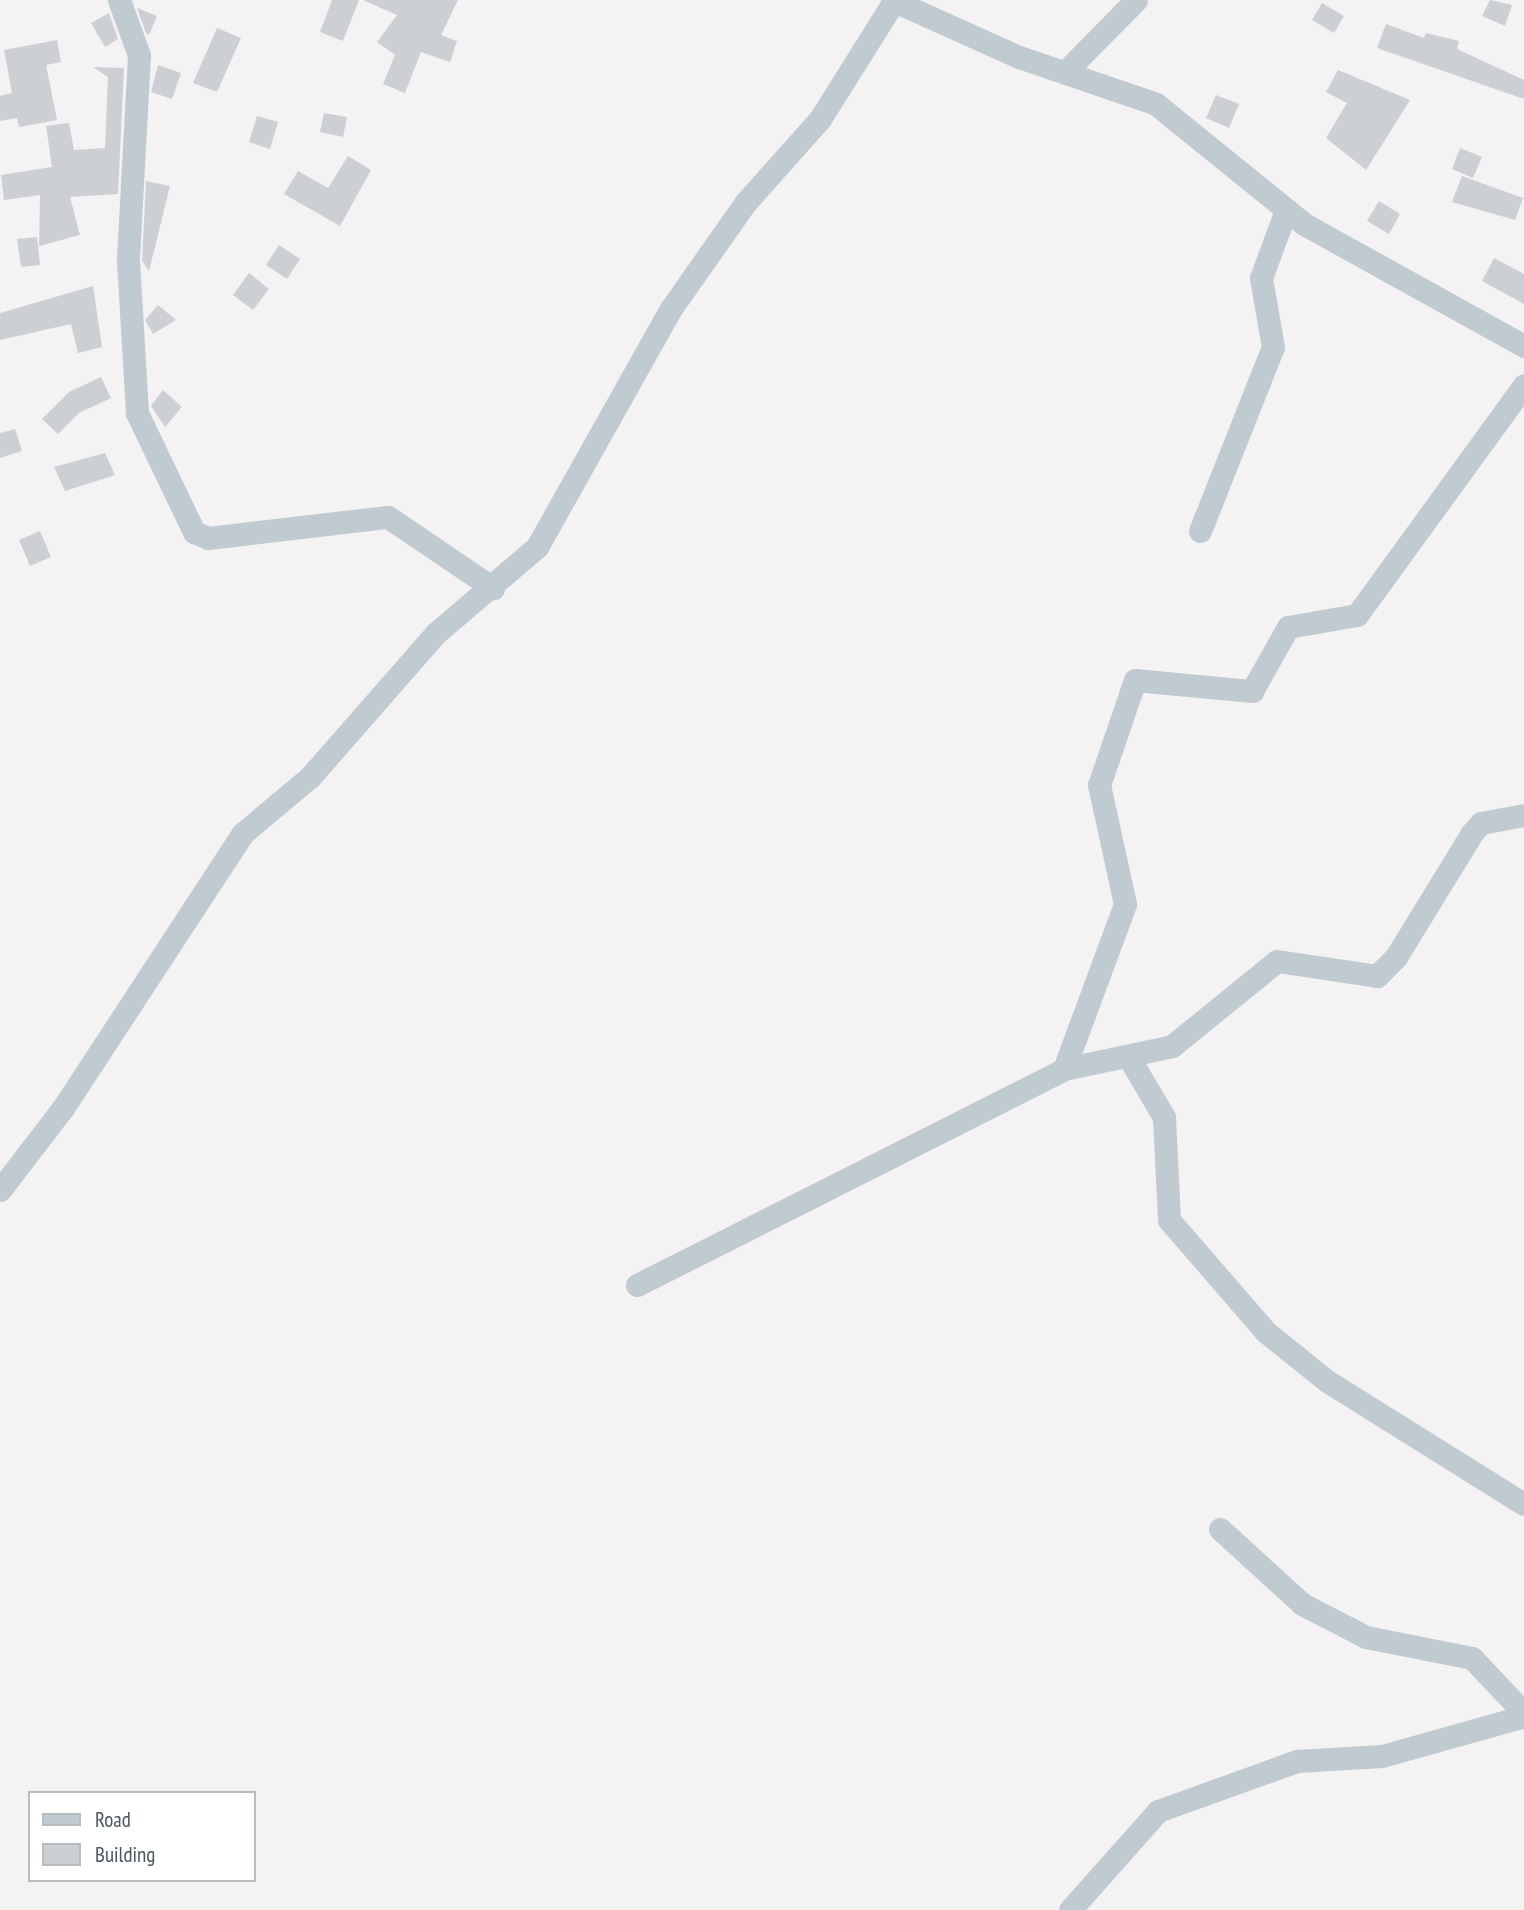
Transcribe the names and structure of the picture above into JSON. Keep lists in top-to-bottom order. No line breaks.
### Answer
{"legend":["Road","Building"]}
